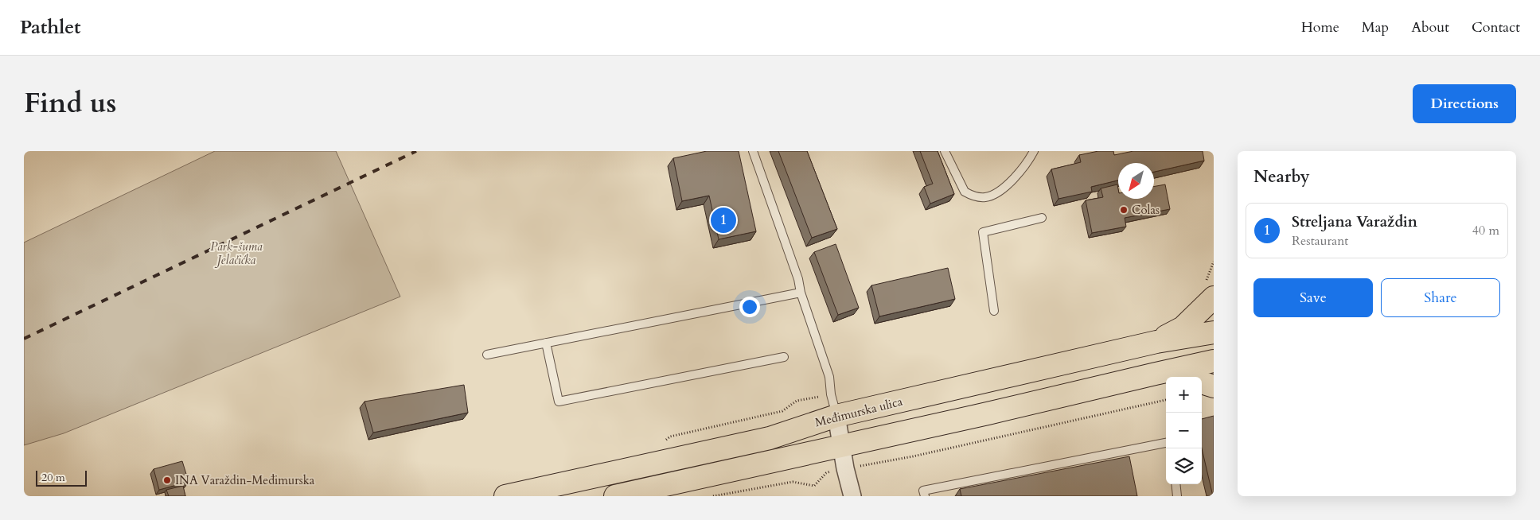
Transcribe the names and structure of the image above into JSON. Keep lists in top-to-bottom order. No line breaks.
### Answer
{"streets":{"main road":["Međimurska ulica"]},"parks":["Park-šuma Jelačićka"],"places":["Colas","INA Varaždin-Međimurska"],"scale_bar":"20 m","north":"bottom left","page":{"header":"Pathlet","nav":["Home","Map","About","Contact"],"title":"Find us","buttons":["Directions",["Save","Share"]],"heading":"Nearby","list":[{"mark":"1","name":"Streljana Varaždin","note":"Restaurant","value":"40 m"}],"pins":"1","map_buttons":["+","−"],"scale":"20 m"}}
